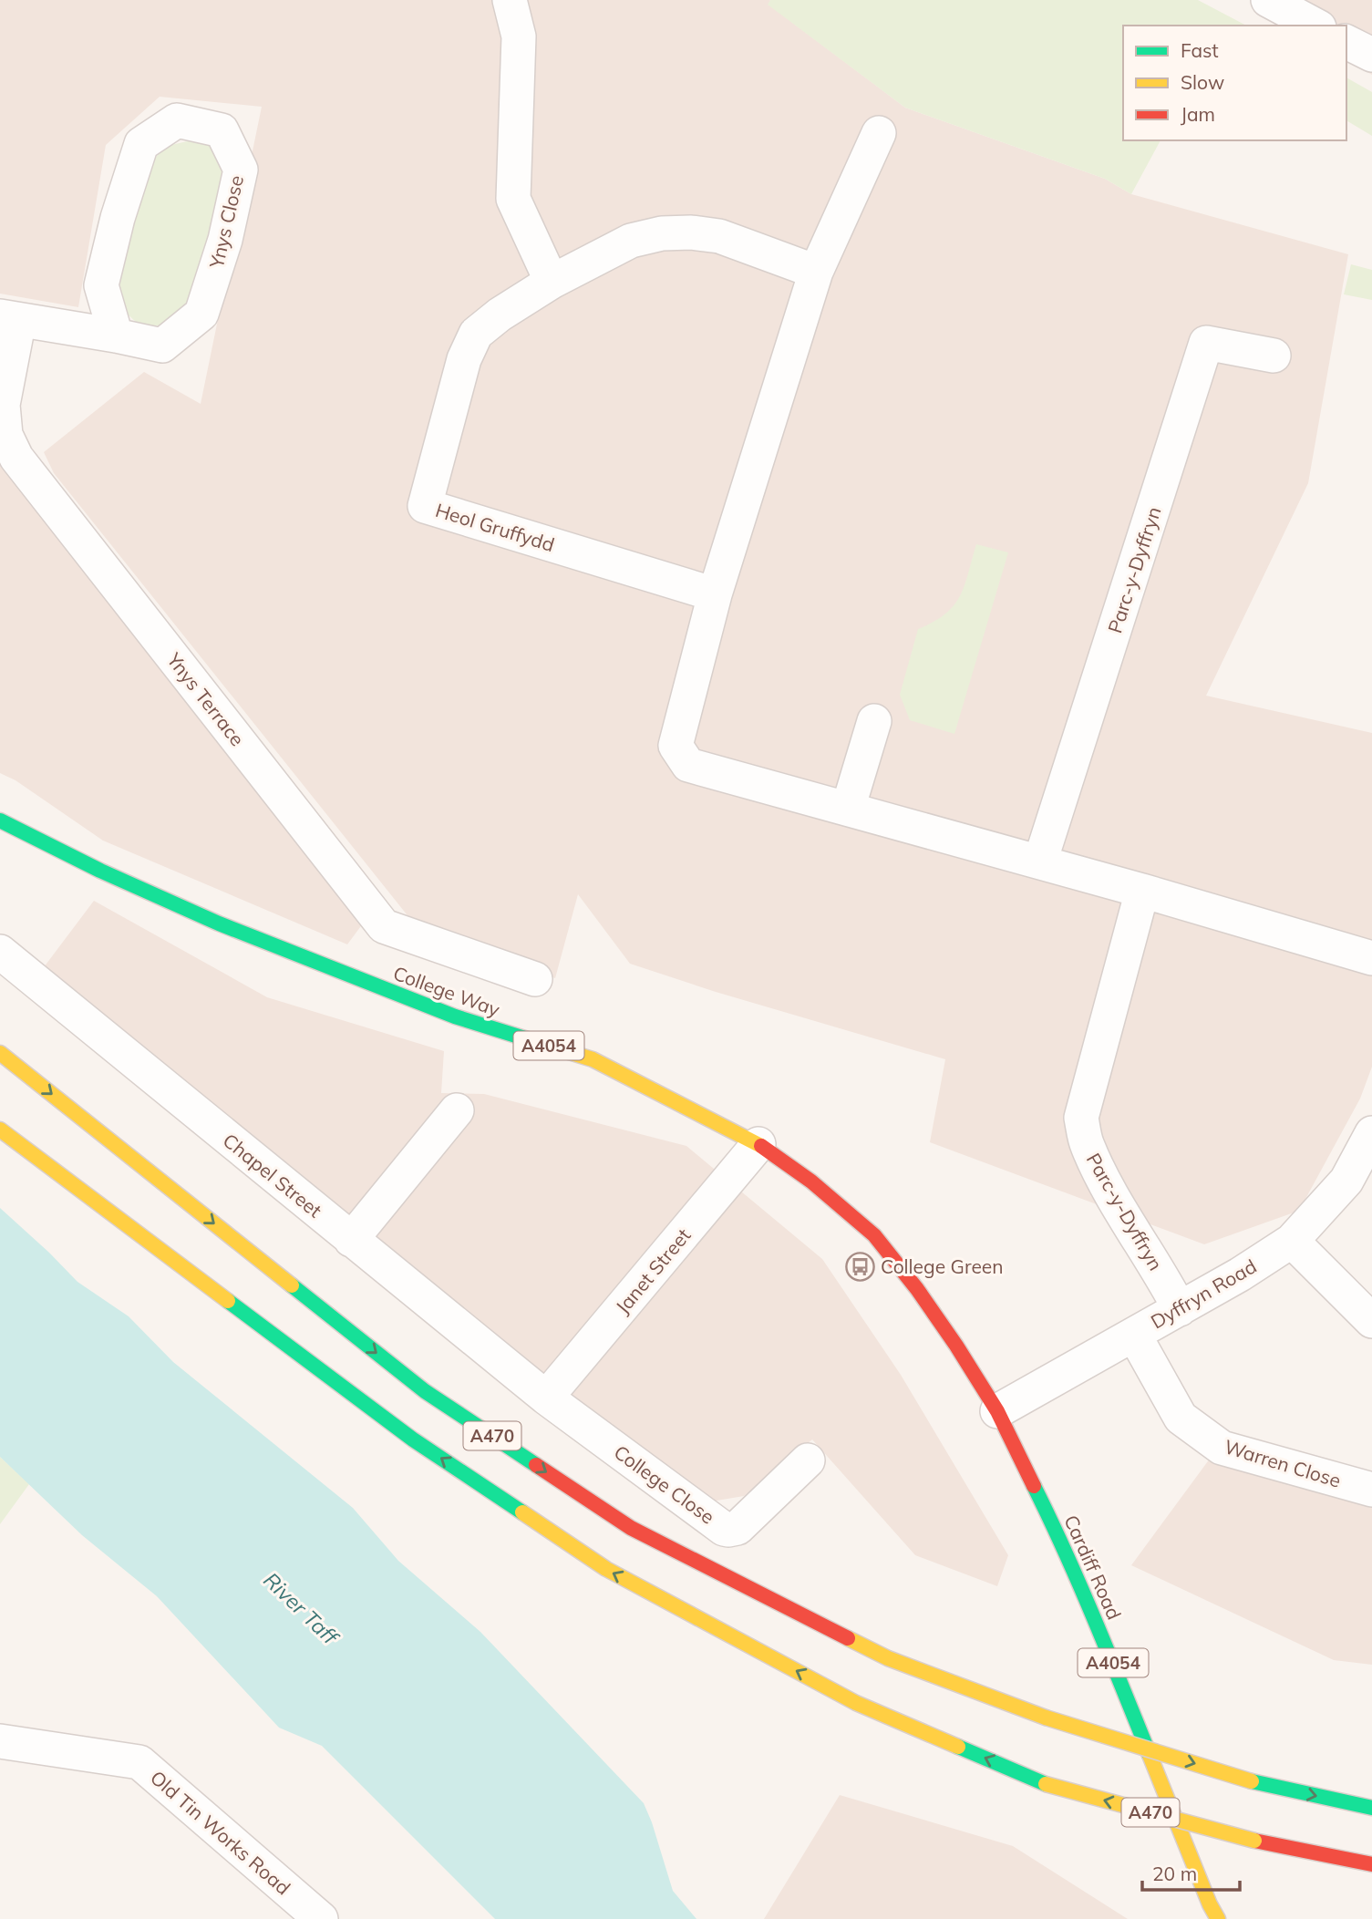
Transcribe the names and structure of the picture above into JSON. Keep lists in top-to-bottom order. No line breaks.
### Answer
{"streets":{"main road":["College Way","A4054","A470","Cardiff Road"],"street":["Ynys Close","Heol Gruffydd","Parc-y-Dyffryn","Ynys Terrace","Chapel Street","Janet Street","Dyffryn Road","Warren Close","College Close","Old Tin Works Road"]},"crossings":[["Ynys Close","Ynys Terrace"],["Parc-y-Dyffryn","Dyffryn Road"],["College Way","Janet Street"],["College Way","Dyffryn Road"],["College Way","Cardiff Road"],["Chapel Street","Janet Street"],["Chapel Street","College Close"],["Janet Street","College Close"],["Dyffryn Road","Warren Close"],["Dyffryn Road","Cardiff Road"]],"water":["River Taff"],"places":{"bus stop":["College Green"]},"legend":["Fast","Slow","Jam"],"scale_bar":"20 m"}
